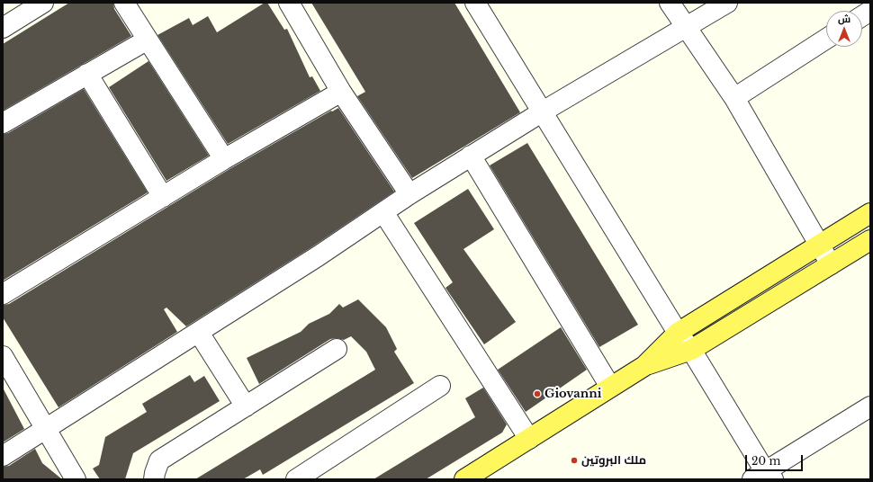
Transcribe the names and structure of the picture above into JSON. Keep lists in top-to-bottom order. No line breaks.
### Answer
{"places":["Giovanni","ملك البروتين"],"scale_bar":"20 m","north":"top"}
